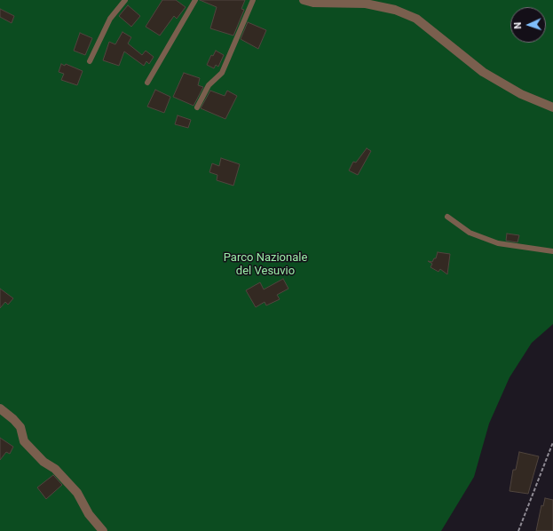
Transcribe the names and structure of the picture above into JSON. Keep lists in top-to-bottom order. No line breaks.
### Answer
{"parks":["Parco Nazionale del Vesuvio"],"north":"left"}
